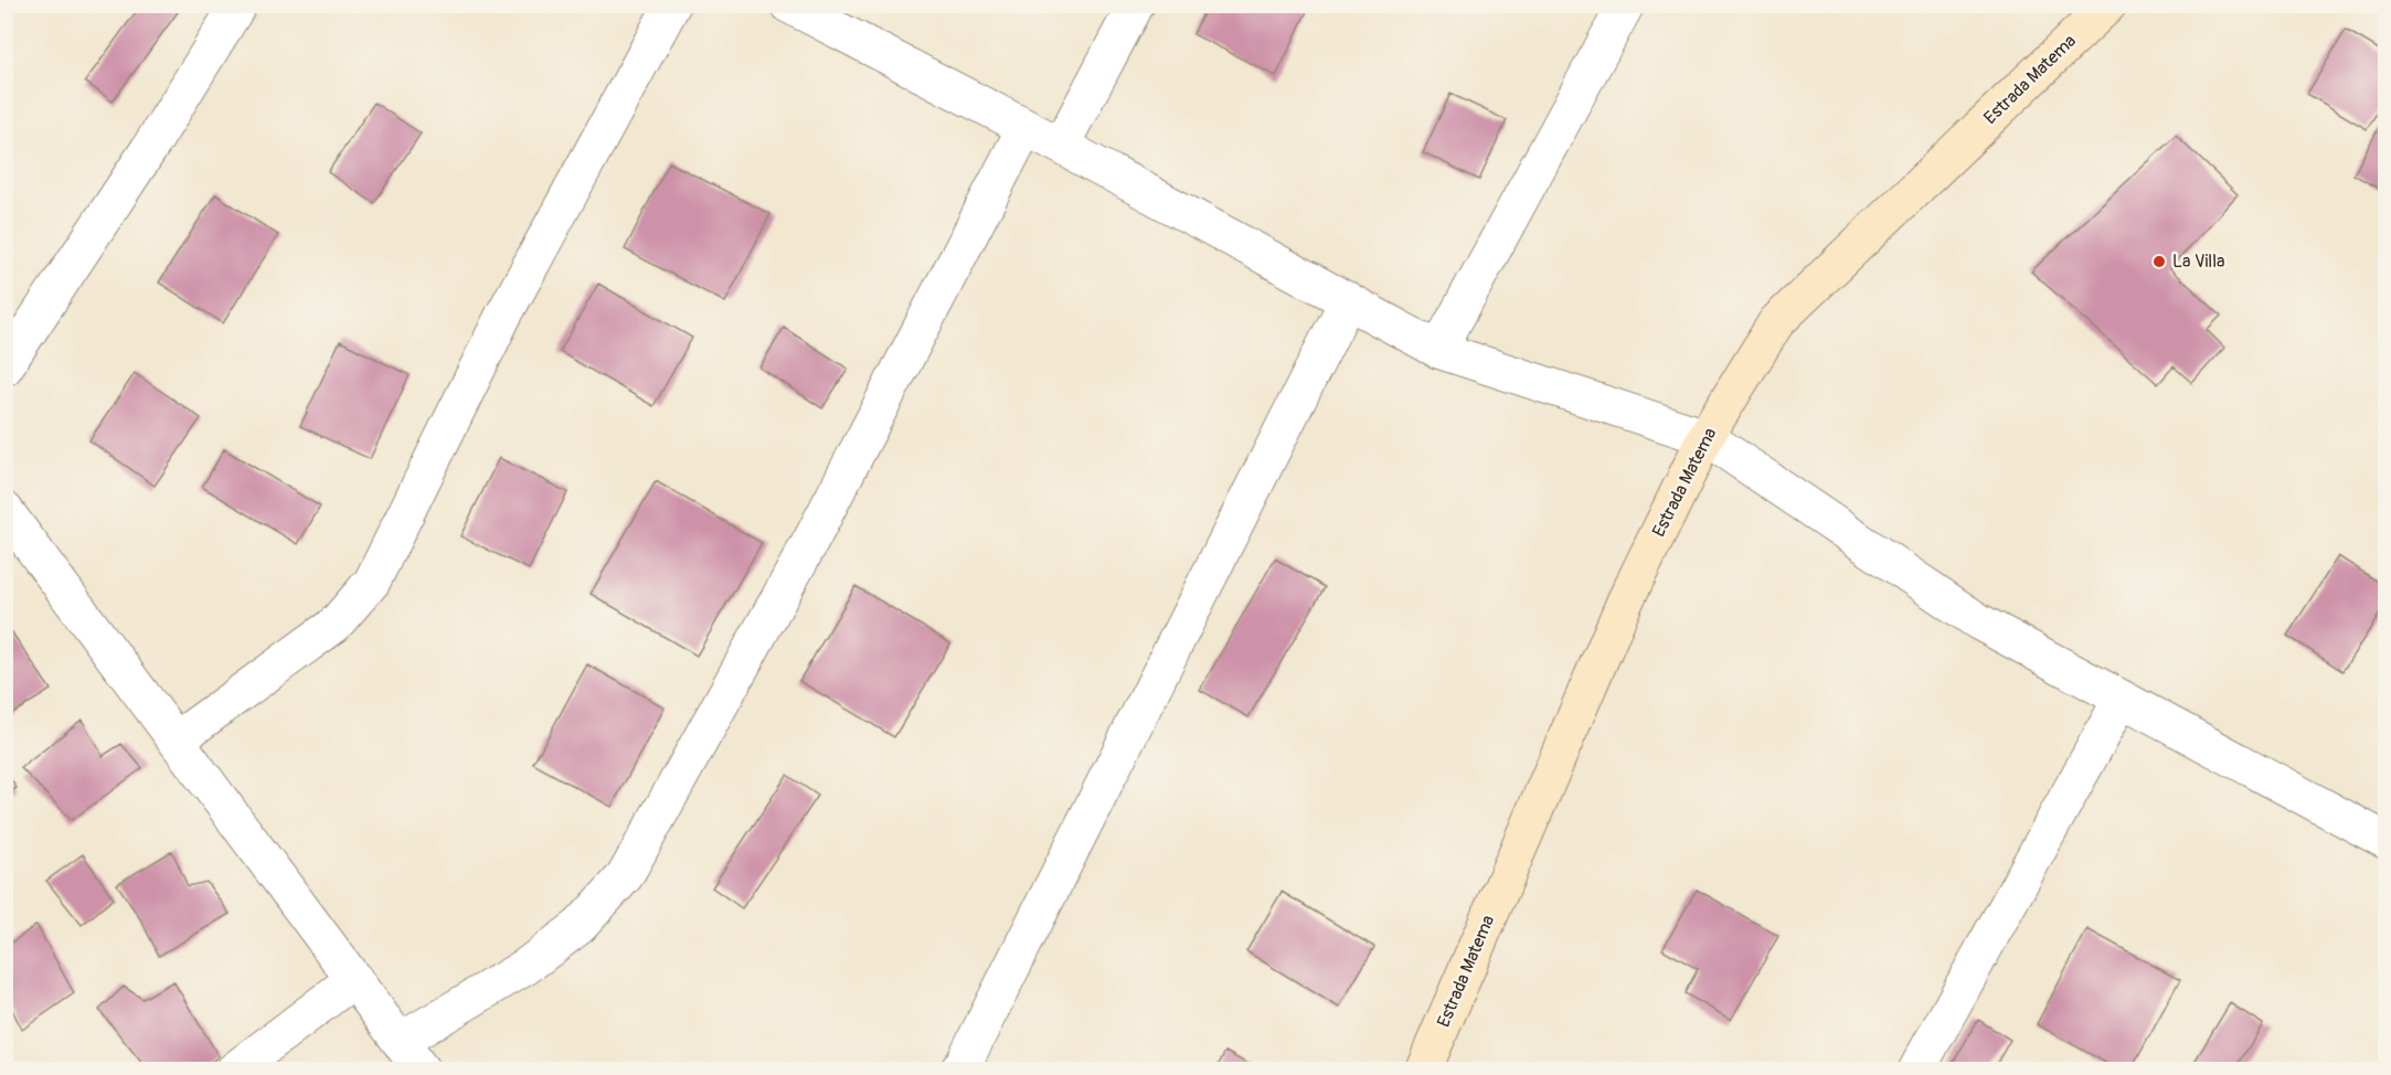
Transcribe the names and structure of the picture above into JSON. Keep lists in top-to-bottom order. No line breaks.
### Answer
{"streets":{"street":["Estrada Matema"]},"places":["La Villa"]}
